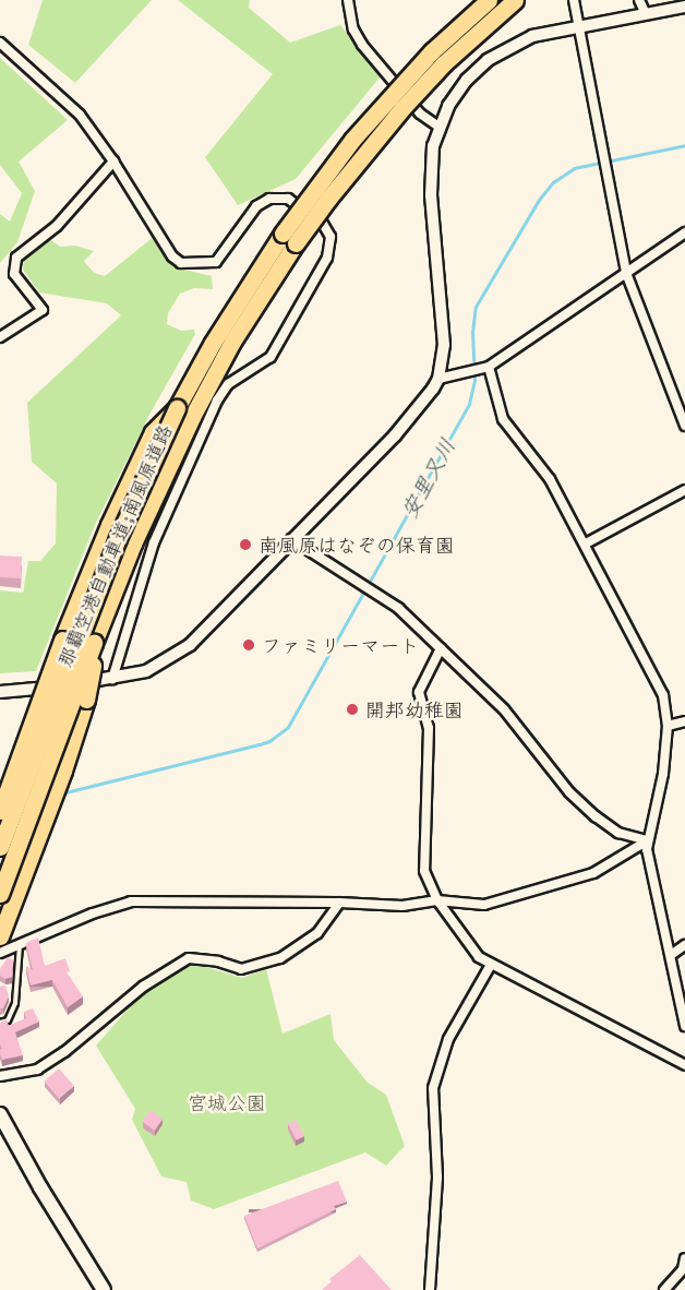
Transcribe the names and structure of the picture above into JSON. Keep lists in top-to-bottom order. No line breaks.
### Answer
{"streets":{"highway":["那覇空港自動車道;南風原道路"]},"water":["安里又川"],"parks":["宮城公園"],"places":["南風原はなぞの保育園","ファミリーマート","開邦幼稚園"]}
